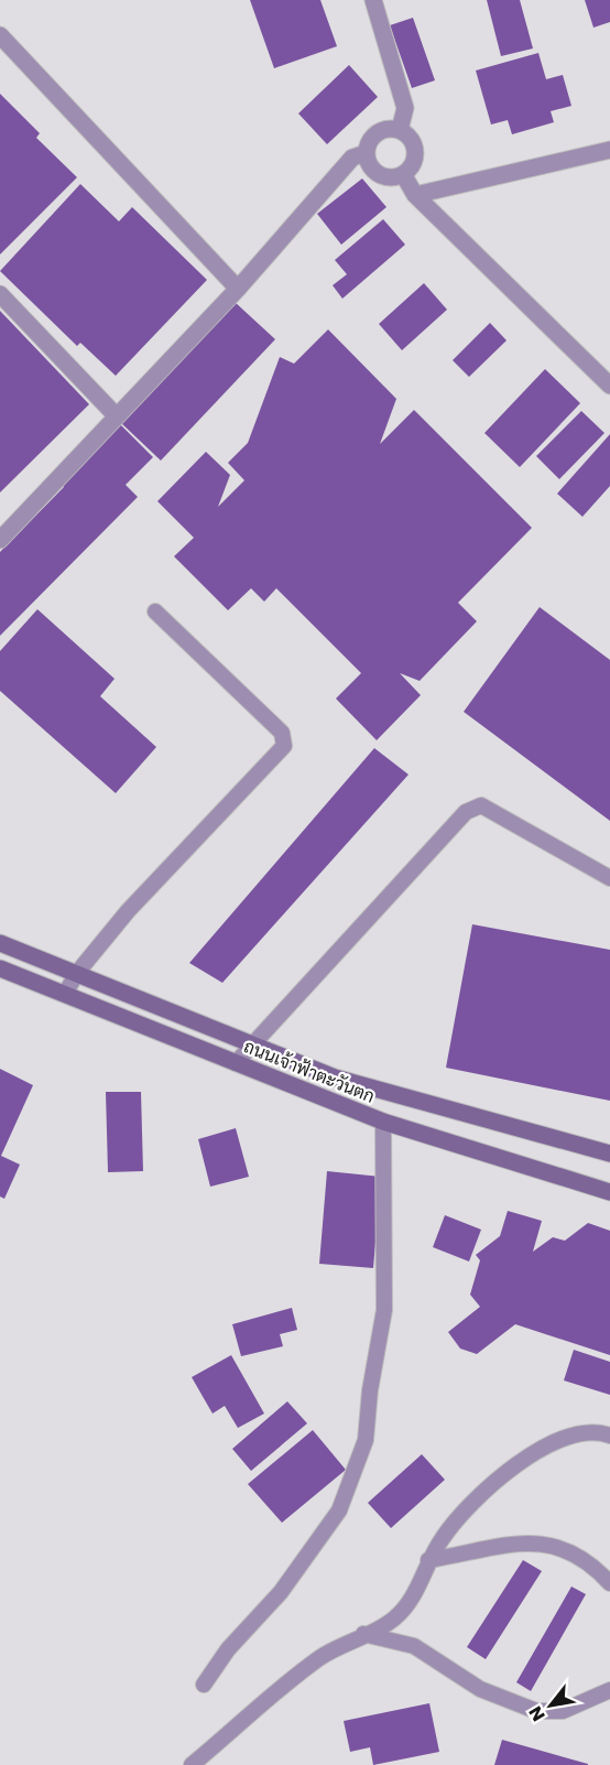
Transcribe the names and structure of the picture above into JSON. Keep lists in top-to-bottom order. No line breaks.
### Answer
{"streets":{"main road":["ถนนเจ้าฟ้าตะวันตก"]},"north":"bottom left"}
